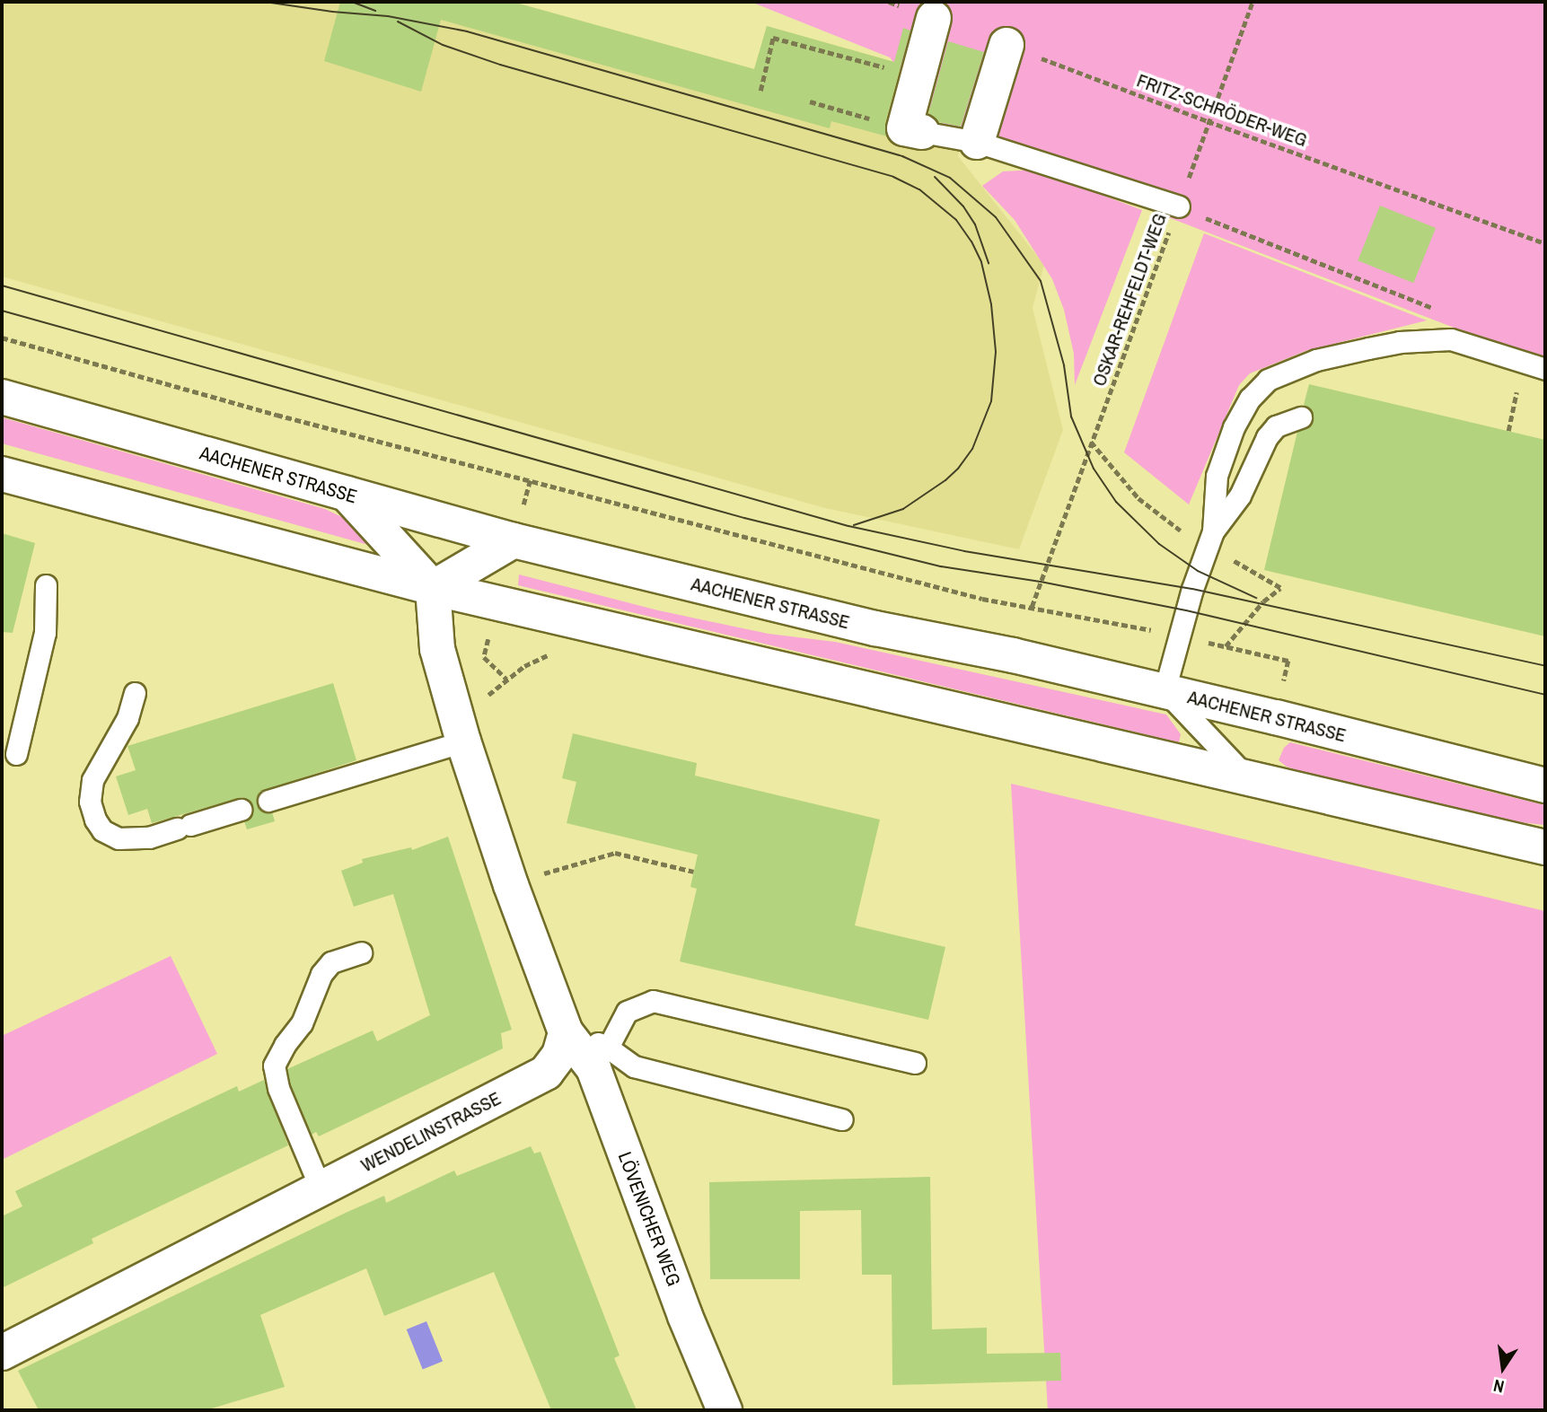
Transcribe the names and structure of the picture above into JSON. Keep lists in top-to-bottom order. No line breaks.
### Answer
{"streets":{"main road":["AACHENER STRASSE","WENDELINSTRASSE","LÖVENICHER WEG"],"path":["FRITZ-SCHRÖDER-WEG","OSKAR-REHFELDT-WEG"]},"crossings":[["FRITZ-SCHRÖDER-WEG","OSKAR-REHFELDT-WEG"],["WENDELINSTRASSE","LÖVENICHER WEG"]],"north":"bottom"}
